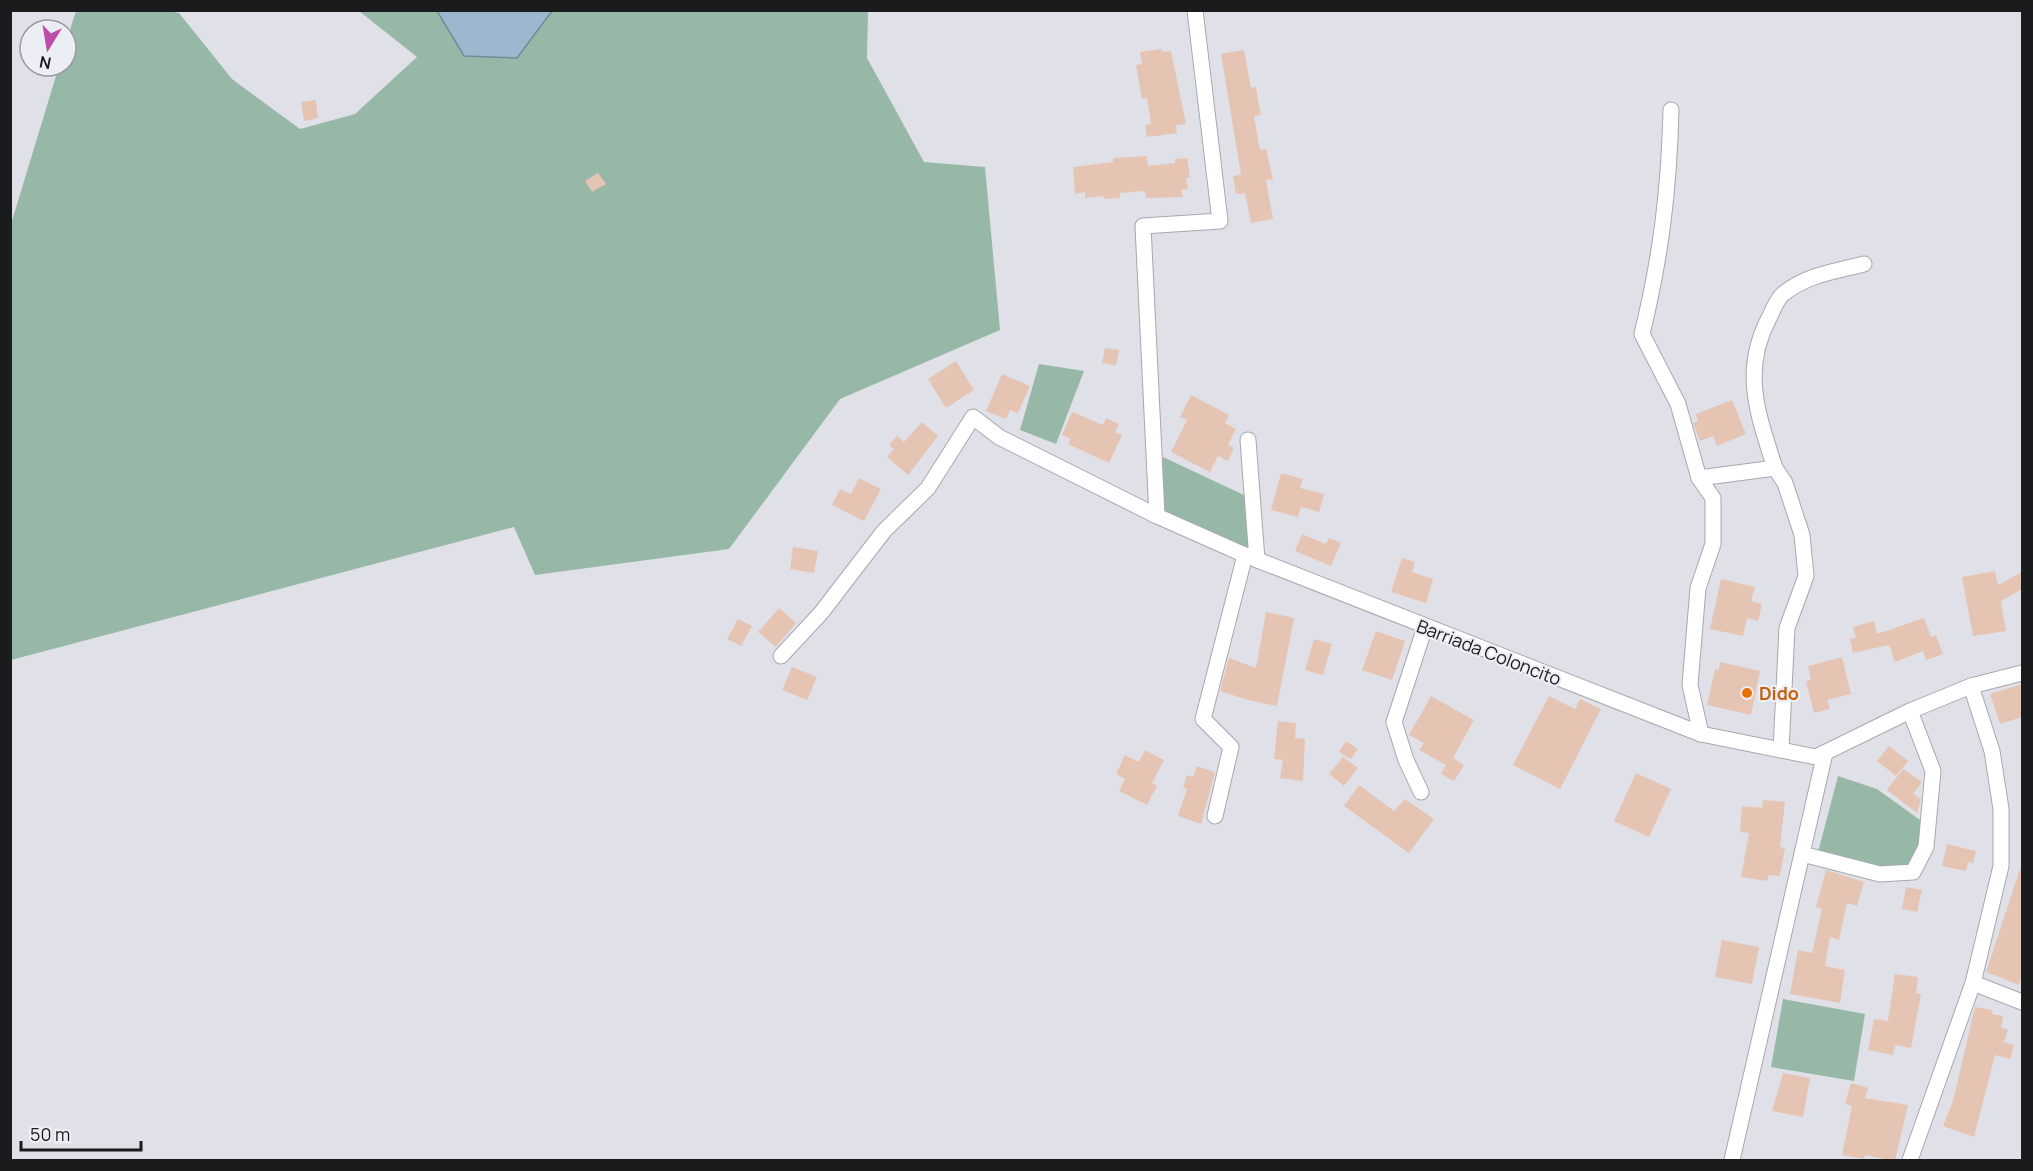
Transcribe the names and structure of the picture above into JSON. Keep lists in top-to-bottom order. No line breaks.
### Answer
{"streets":{"street":["Barriada Coloncito"]},"places":["Dido"],"scale_bar":"50 m","north":"bottom"}
